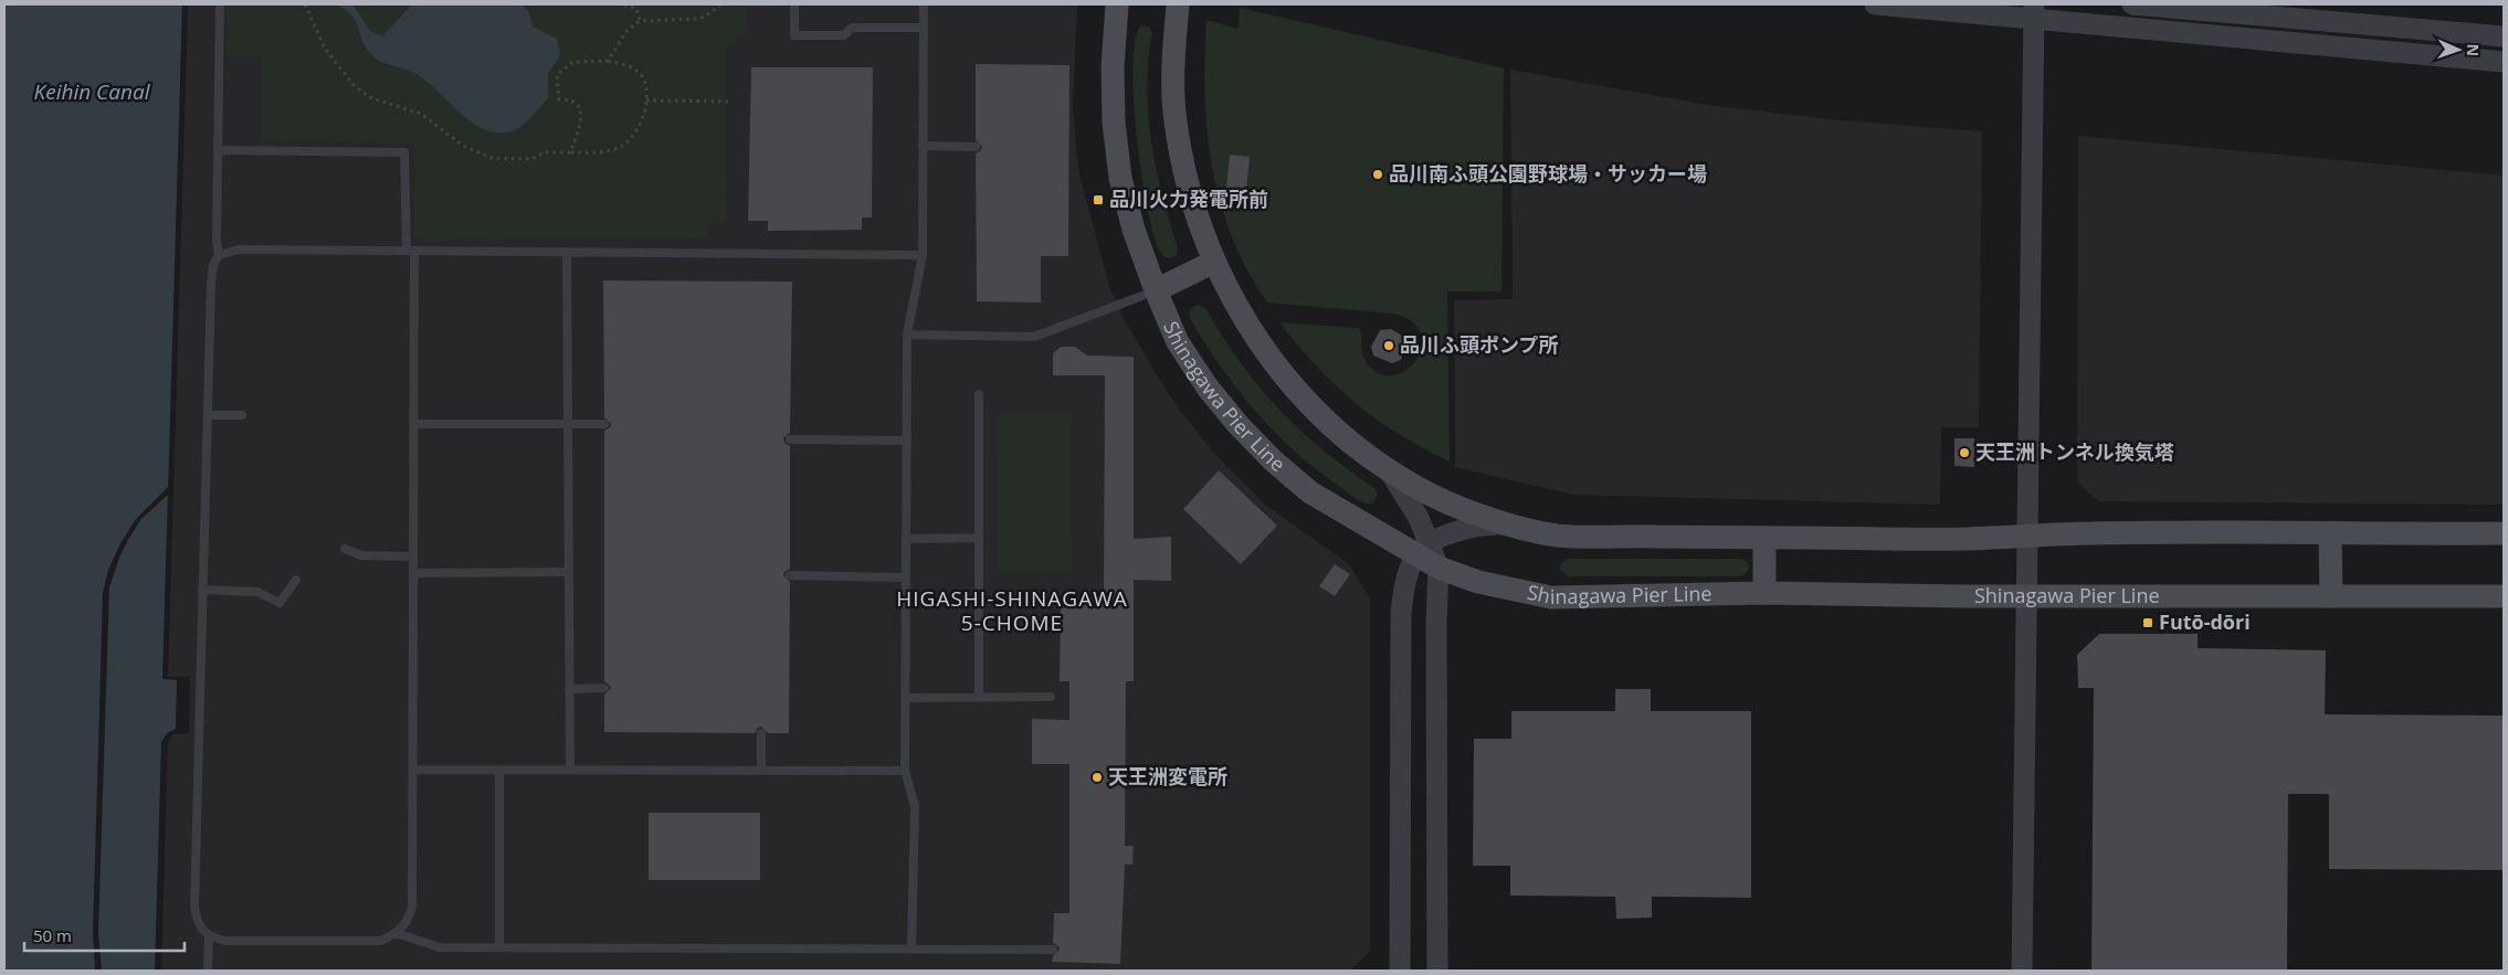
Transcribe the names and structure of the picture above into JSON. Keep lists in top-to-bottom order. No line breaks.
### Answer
{"streets":{"main road":["Shinagawa Pier Line"]},"districts":["HIGASHI-SHINAGAWA 5-CHOME"],"water":["Keihin Canal"],"places":{"other":["品川南ふ頭公園野球場・サッカー場","品川ふ頭ポンプ所","天王洲トンネル換気塔","天王洲変電所"],"transit":["品川火力発電所前","Futō-dōri"]},"scale_bar":"50 m","north":"right"}
